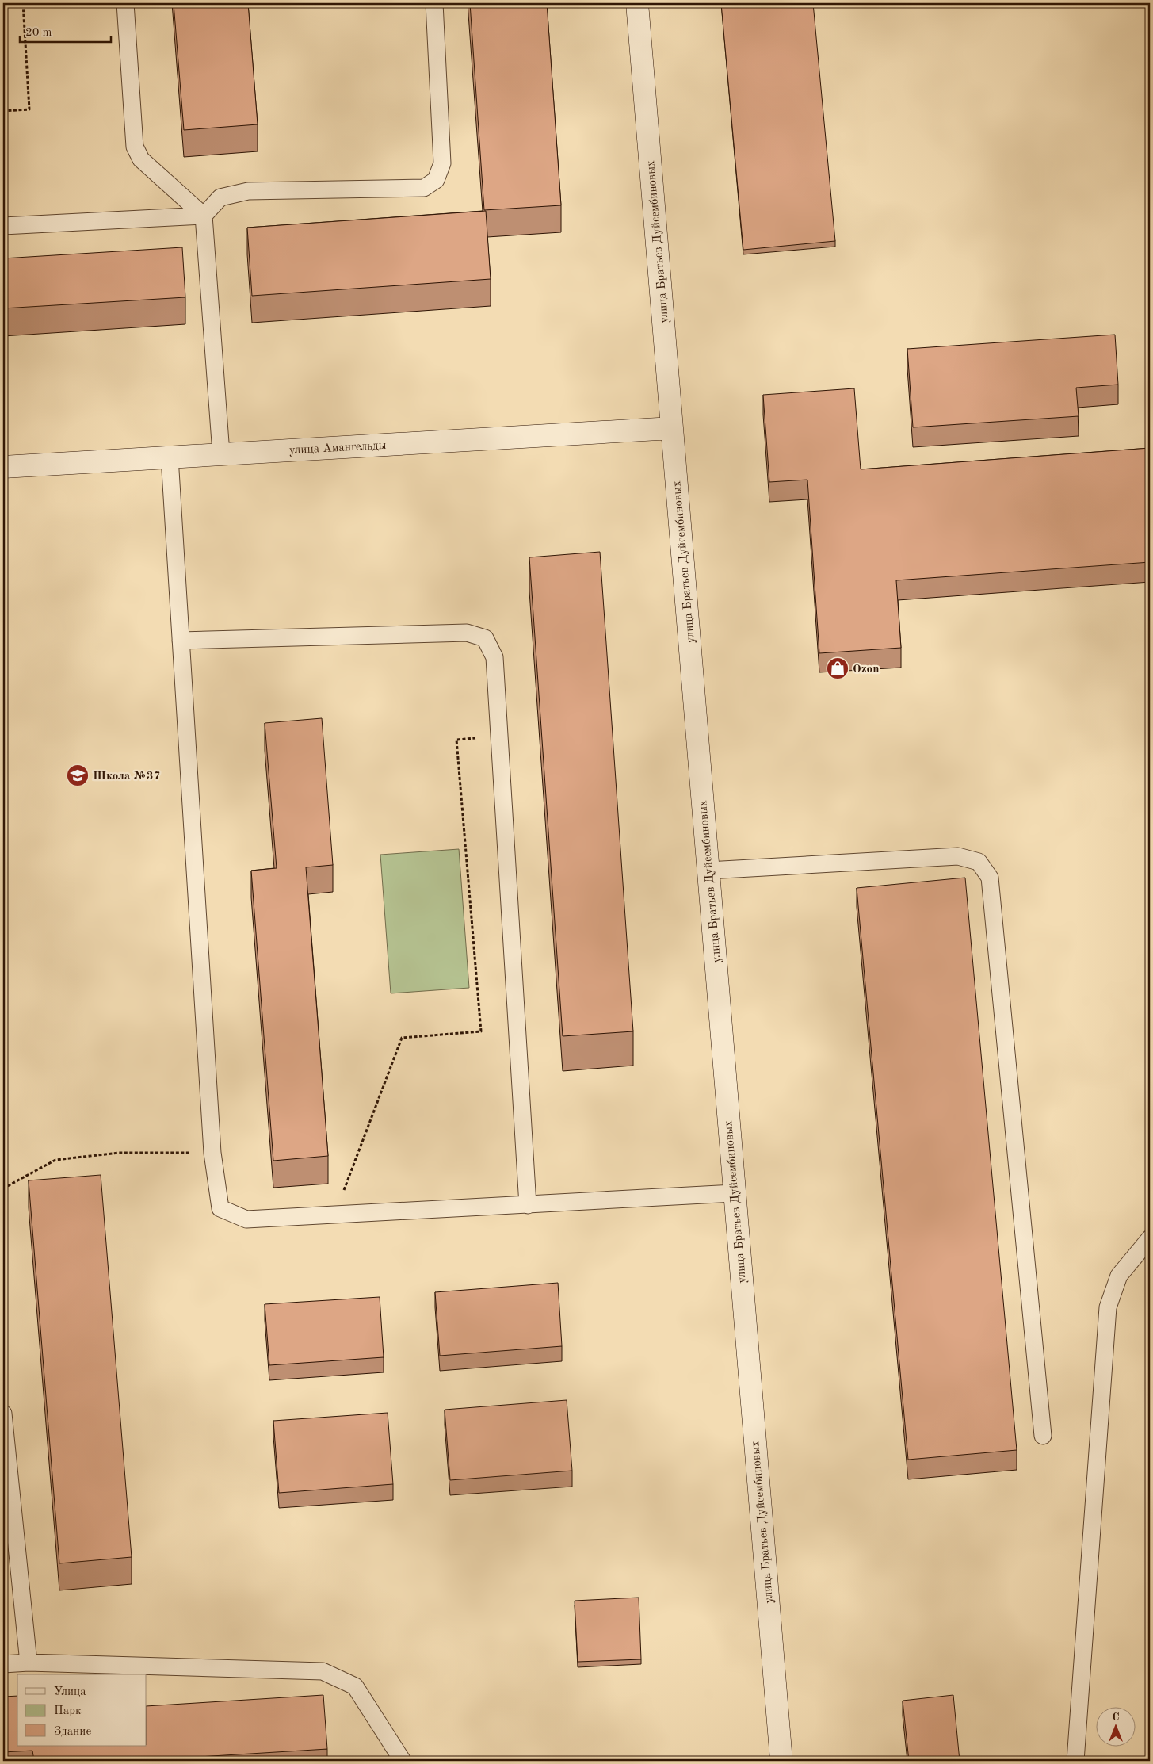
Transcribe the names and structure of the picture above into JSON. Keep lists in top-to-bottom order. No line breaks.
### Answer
{"streets":{"street":["улица Братьев Дуйсембиновых","улица Амангельды"]},"crossings":[["улица Братьев Дуйсембиновых","улица Амангельды"]],"places":{"shop":["Ozon"],"school or university":["Школа №37"]},"legend":["Улица","Парк","Здание"],"scale_bar":"20 m","north":"top"}
